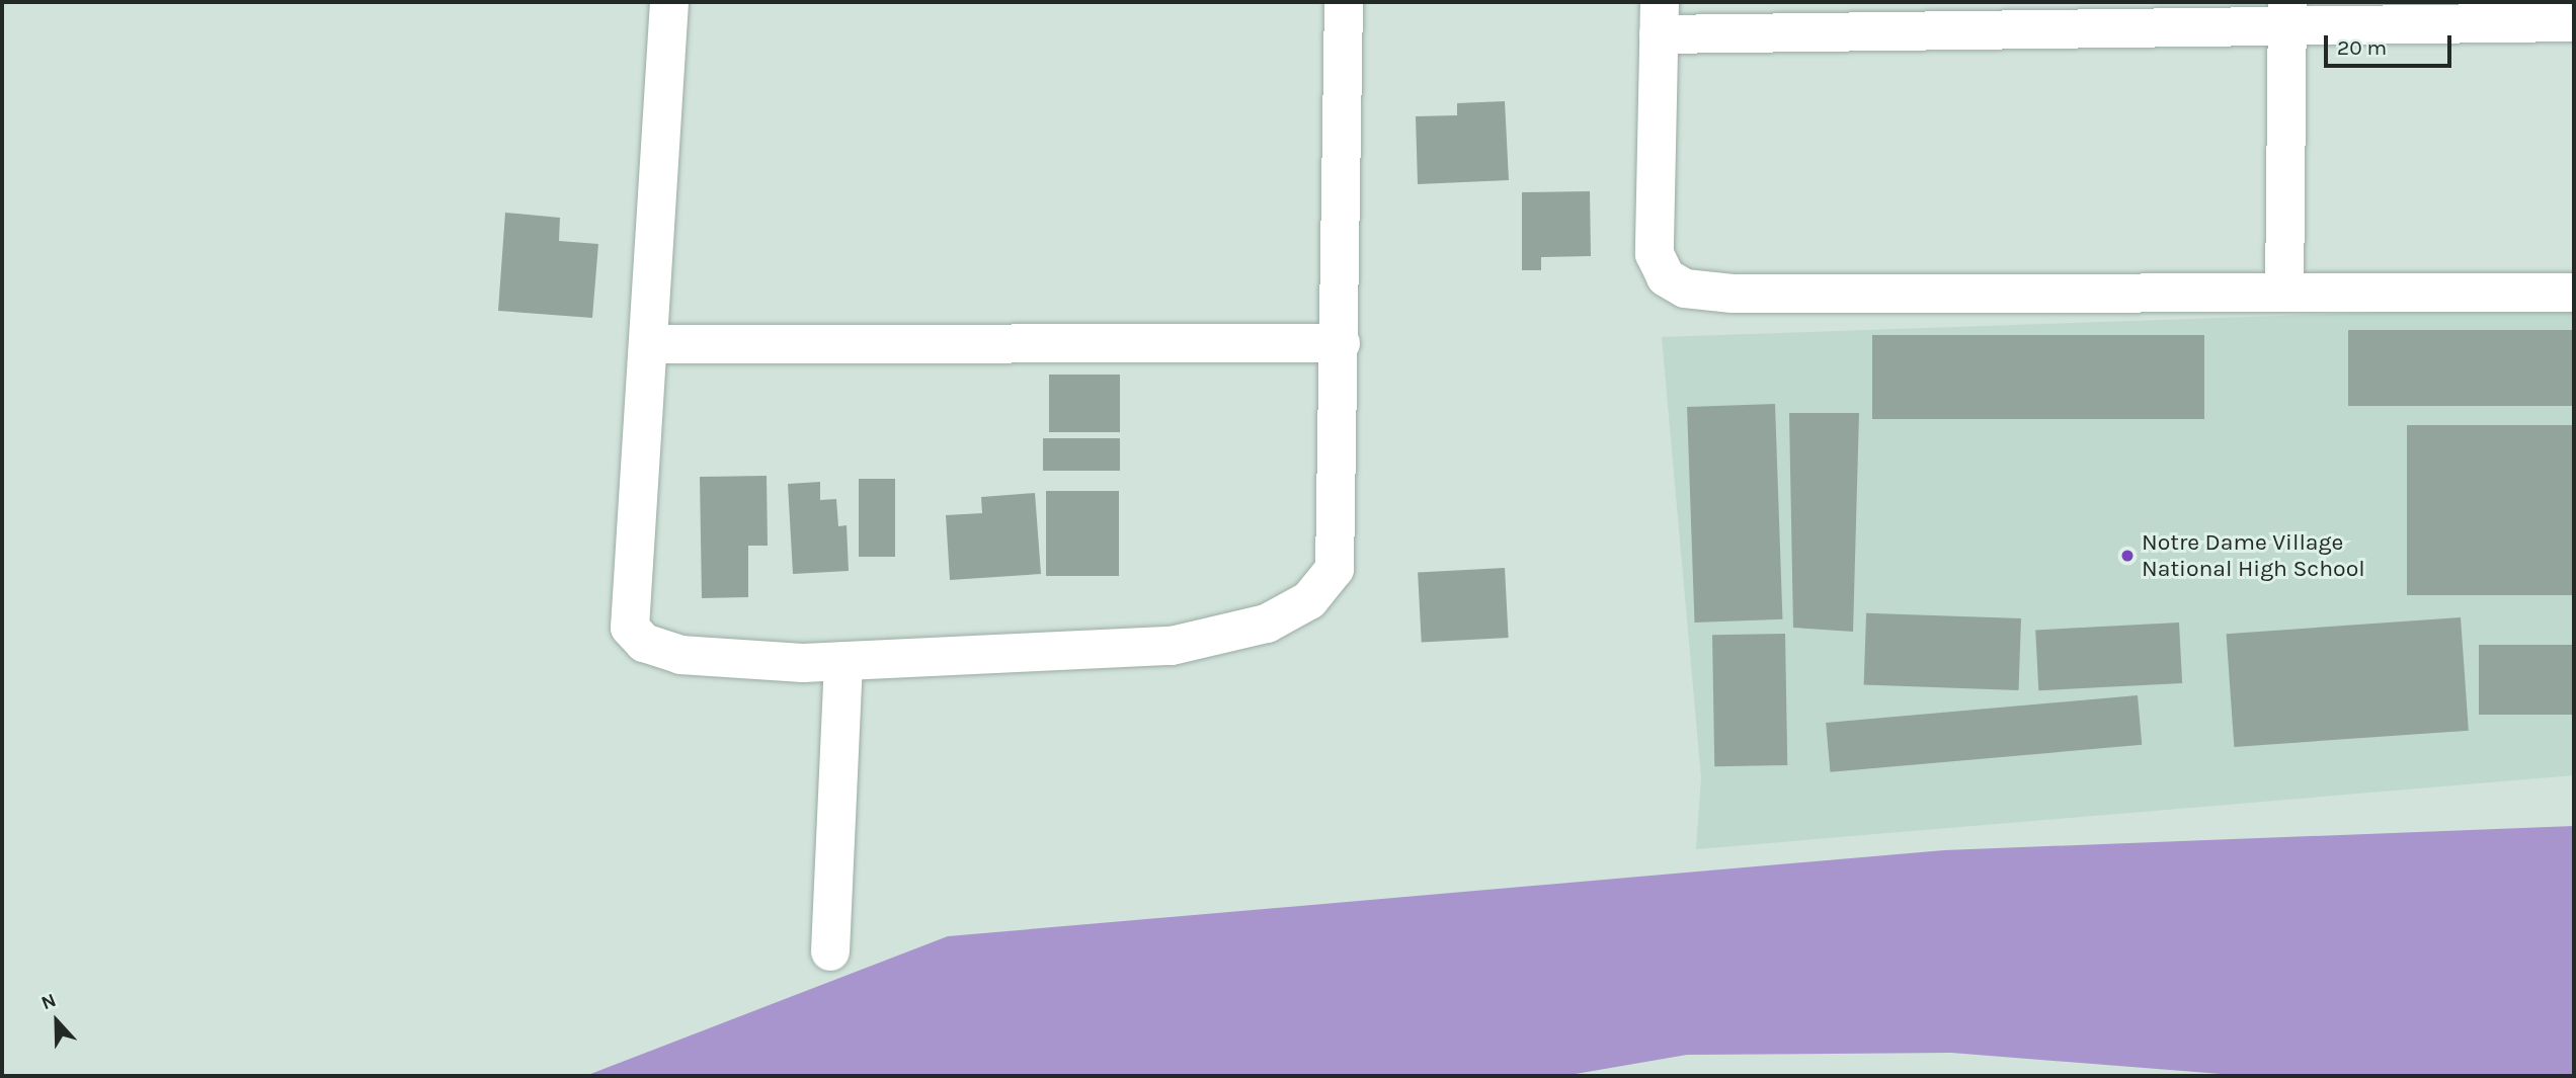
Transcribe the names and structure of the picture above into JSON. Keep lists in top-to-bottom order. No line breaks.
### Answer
{"places":["Notre Dame Village National High School"],"scale_bar":"20 m","north":"top"}
